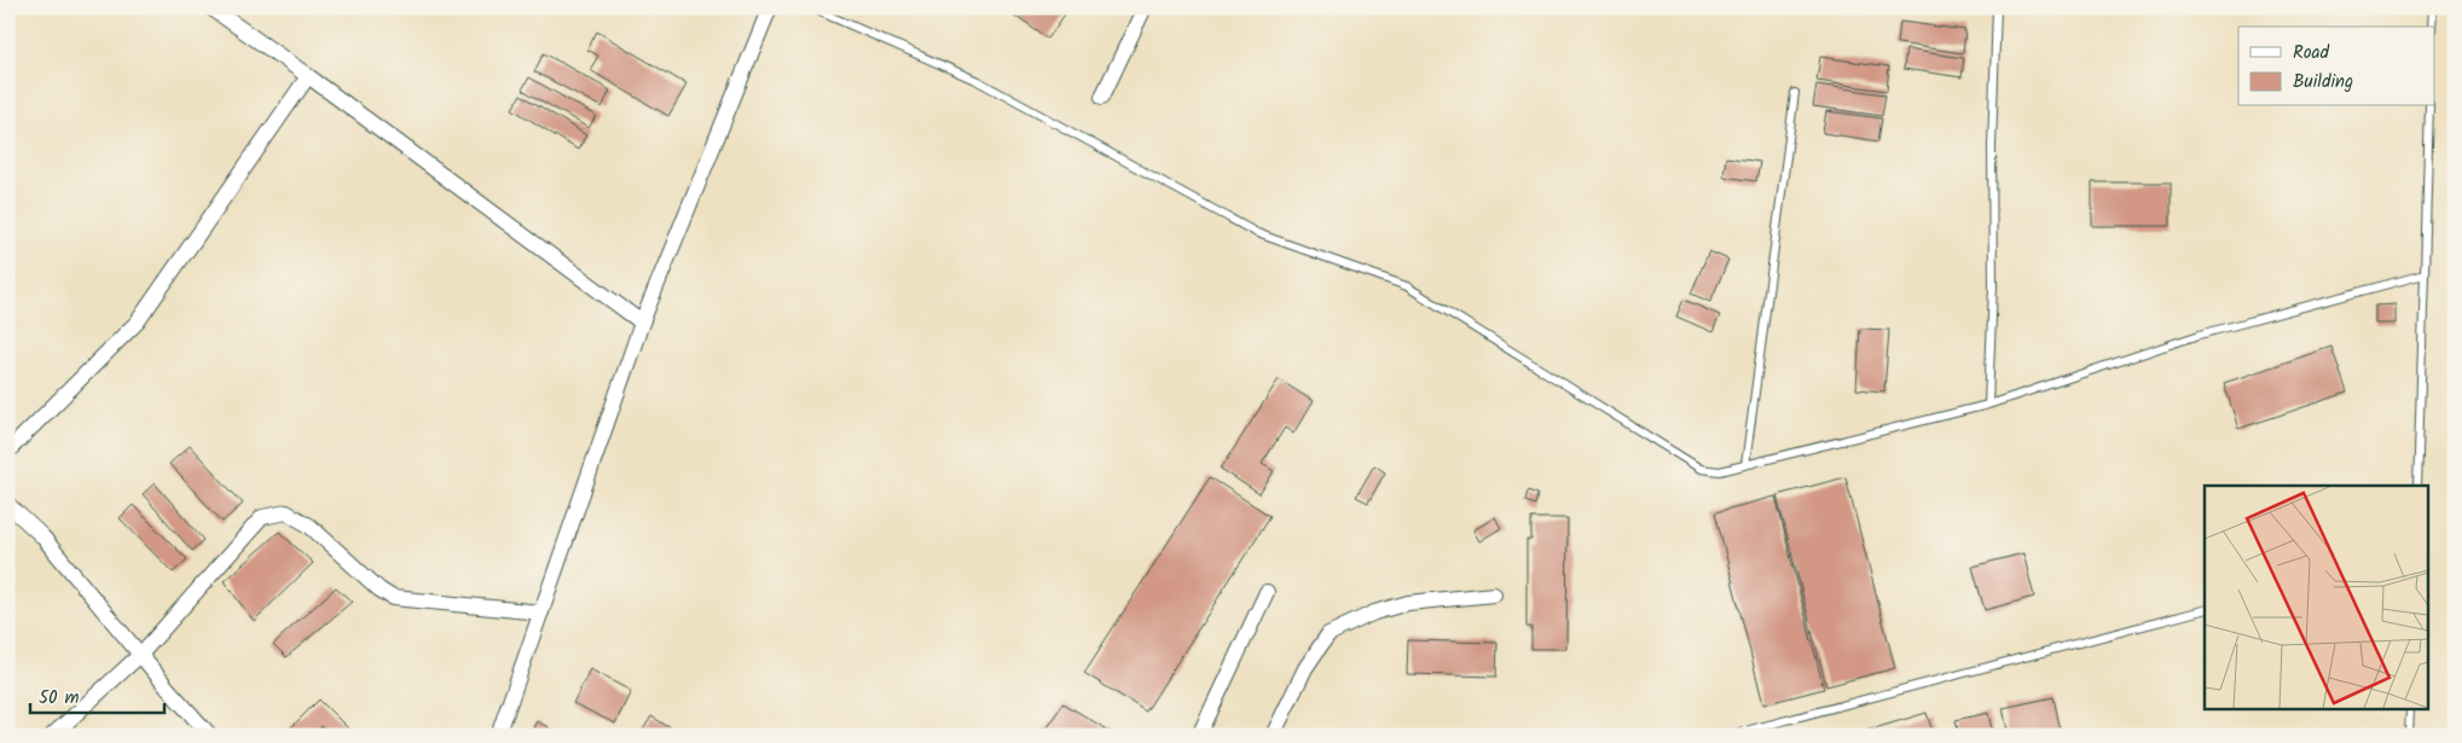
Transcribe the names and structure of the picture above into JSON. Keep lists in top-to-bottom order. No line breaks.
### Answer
{"legend":["Road","Building"],"scale_bar":"50 m"}
